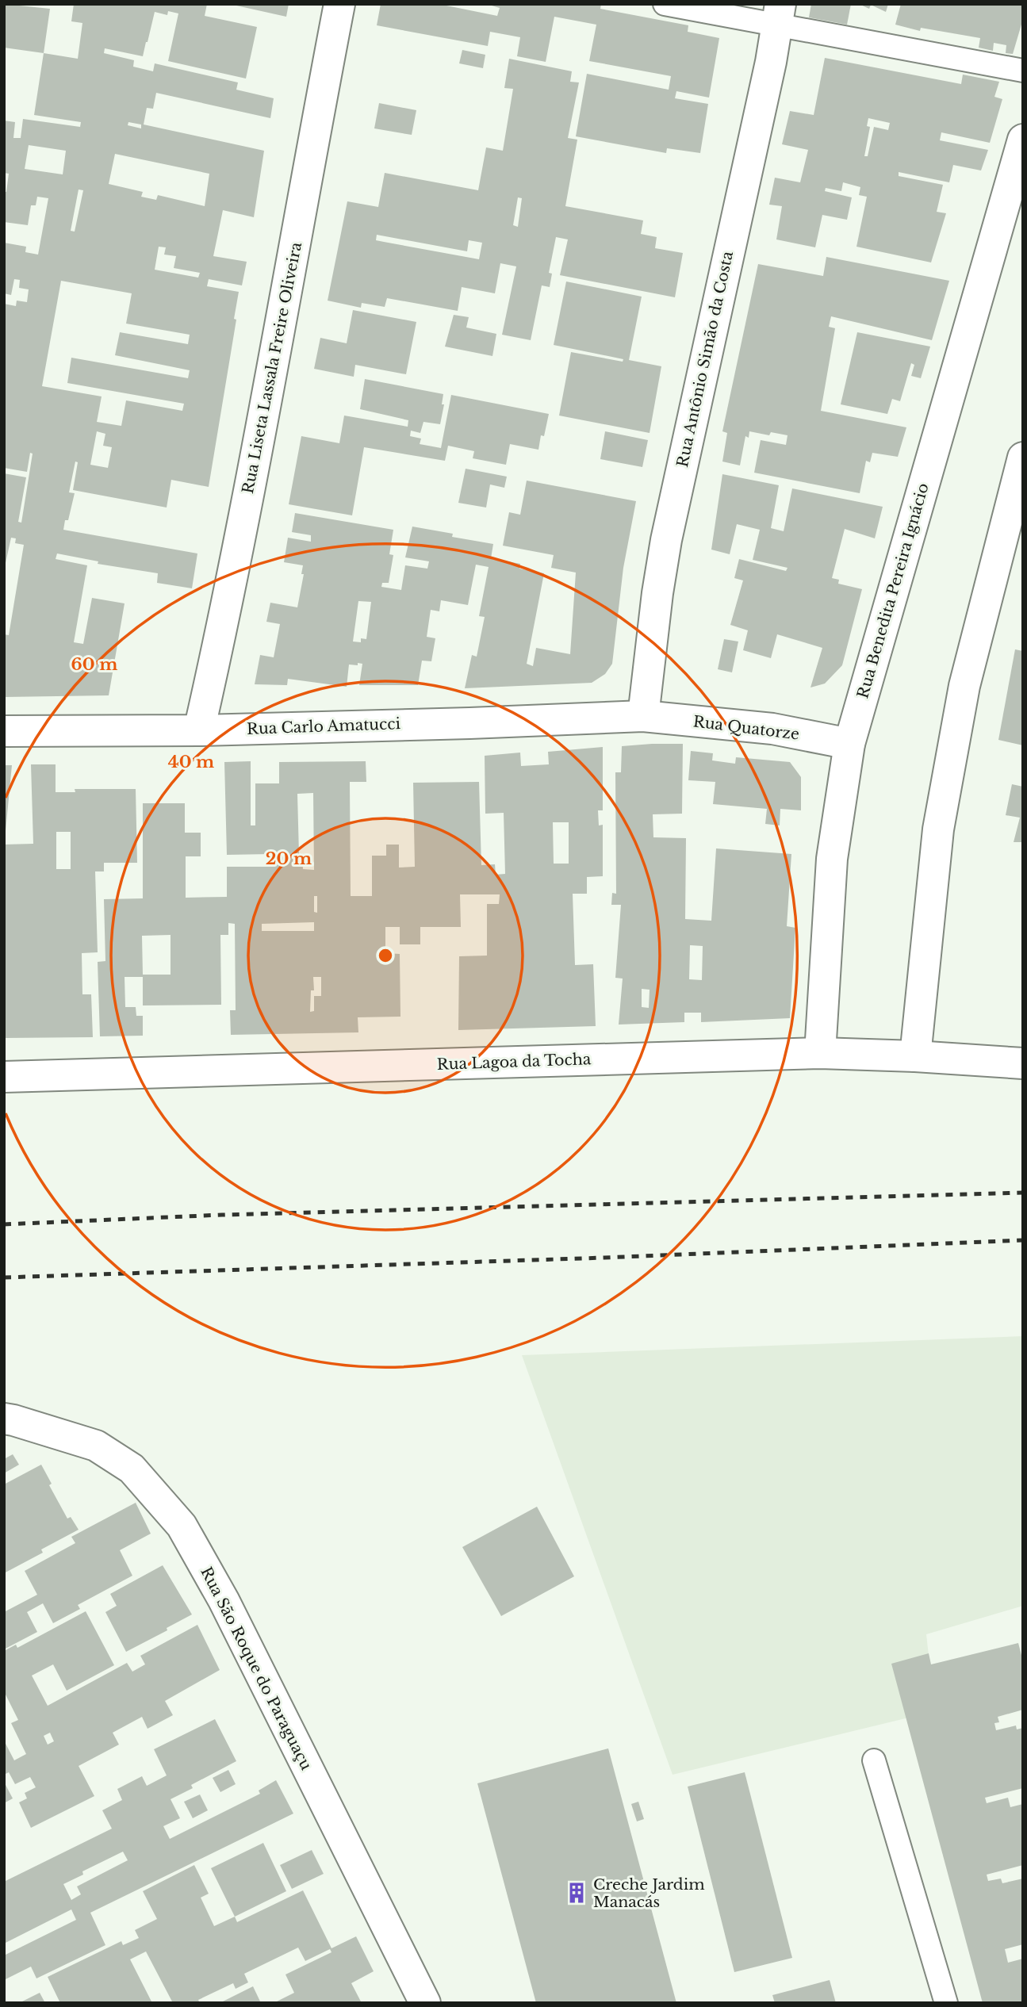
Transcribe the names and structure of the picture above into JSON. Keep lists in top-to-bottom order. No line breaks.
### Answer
{"streets":{"street":["Rua Antônio Simão da Costa","Rua Liseta Lassala Freire Oliveira","Rua Benedita Pereira Ignácio","Rua Carlo Amatucci","Rua Quatorze","Rua Lagoa da Tocha","Rua São Roque do Paraguaçu"]},"crossings":[["Rua Antônio Simão da Costa","Rua Carlo Amatucci"],["Rua Antônio Simão da Costa","Rua Quatorze"],["Rua Liseta Lassala Freire Oliveira","Rua Carlo Amatucci"],["Rua Benedita Pereira Ignácio","Rua Quatorze"],["Rua Benedita Pereira Ignácio","Rua Lagoa da Tocha"],["Rua Carlo Amatucci","Rua Quatorze"]],"places":{"building":["Creche Jardim Manacás"]},"rings":["60 m","40 m","20 m"]}
